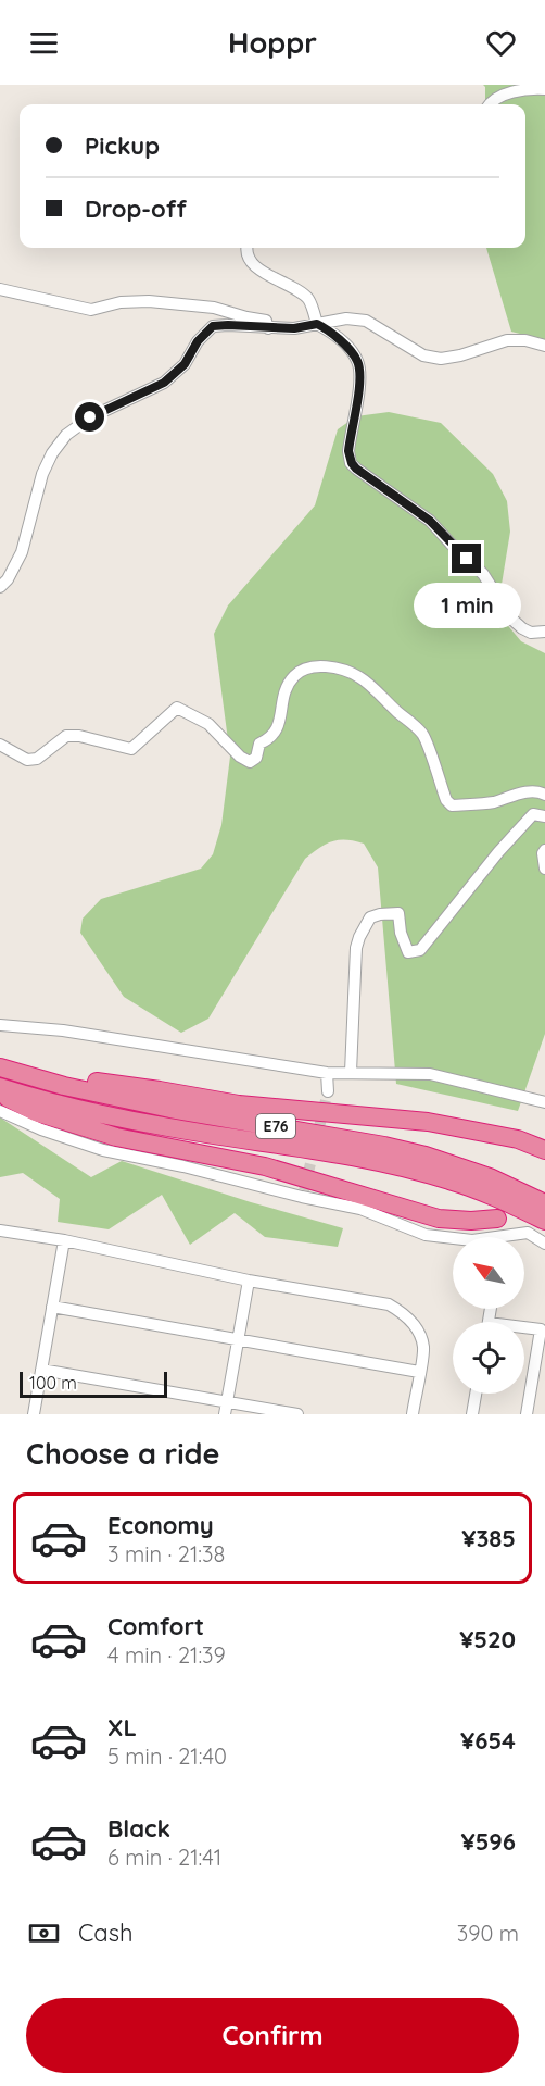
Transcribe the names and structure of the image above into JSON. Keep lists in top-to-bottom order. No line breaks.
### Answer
{"streets":{"highway":["E76"]},"scale_bar":"100 m","north":"top left","page":{"header":"Hoppr","banner":["Pickup","Drop-off"],"bubble":"1 min","scale":"100 m","heading":"Choose a ride","list":[{"name":"Economy","note":"3 min · 21:38","value":"¥385"},{"name":"Comfort","note":"4 min · 21:39","value":"¥520"},{"name":"XL","note":"5 min · 21:40","value":"¥654"},{"name":"Black","note":"6 min · 21:41","value":"¥596"}],"pay":["Cash","390 m"],"buttons":"Confirm"}}
